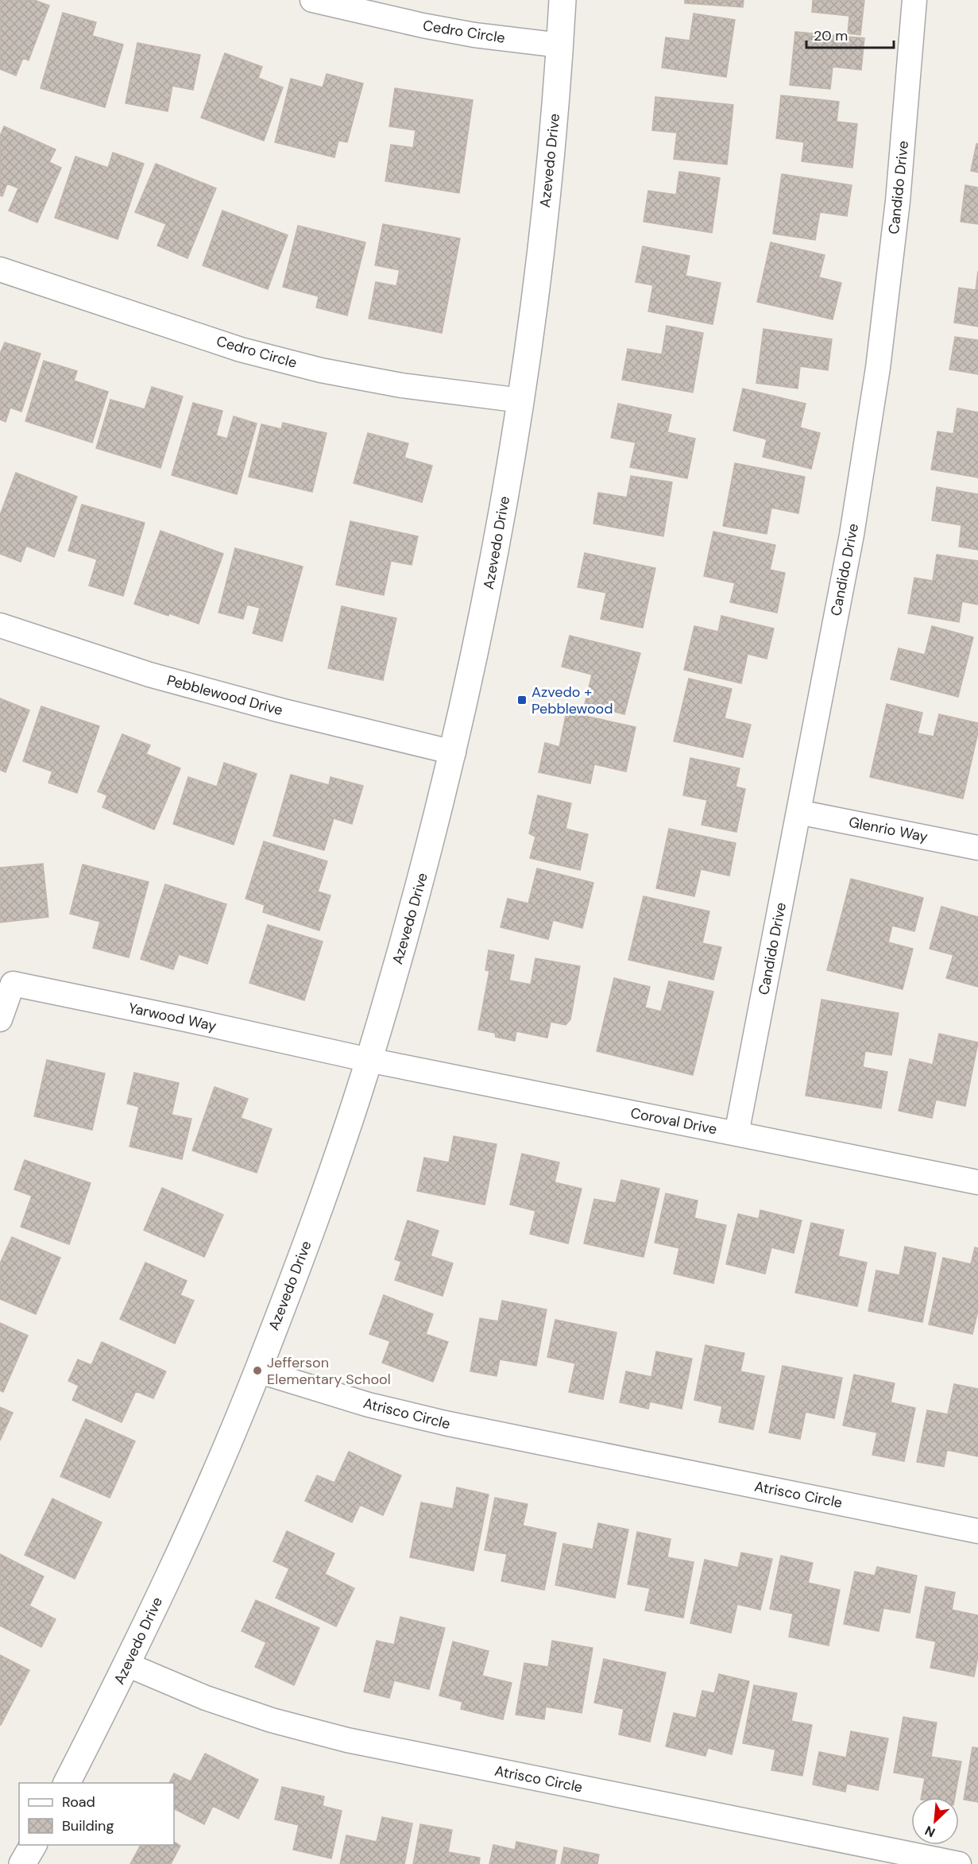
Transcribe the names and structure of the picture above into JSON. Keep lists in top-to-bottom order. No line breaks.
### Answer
{"streets":{"street":["Cedro Circle","Azevedo Drive","Candido Drive","Pebblewood Drive","Glenrio Way","Yarwood Way","Coroval Drive","Atrisco Circle"]},"crossings":[["Cedro Circle","Azevedo Drive"],["Azevedo Drive","Pebblewood Drive"],["Azevedo Drive","Yarwood Way"],["Azevedo Drive","Coroval Drive"],["Azevedo Drive","Atrisco Circle"],["Candido Drive","Glenrio Way"],["Candido Drive","Coroval Drive"],["Yarwood Way","Coroval Drive"]],"places":{"transit":["Azvedo + Pebblewood"],"other":["Jefferson Elementary School"]},"legend":["Road","Building"],"scale_bar":"20 m","north":"bottom left"}
